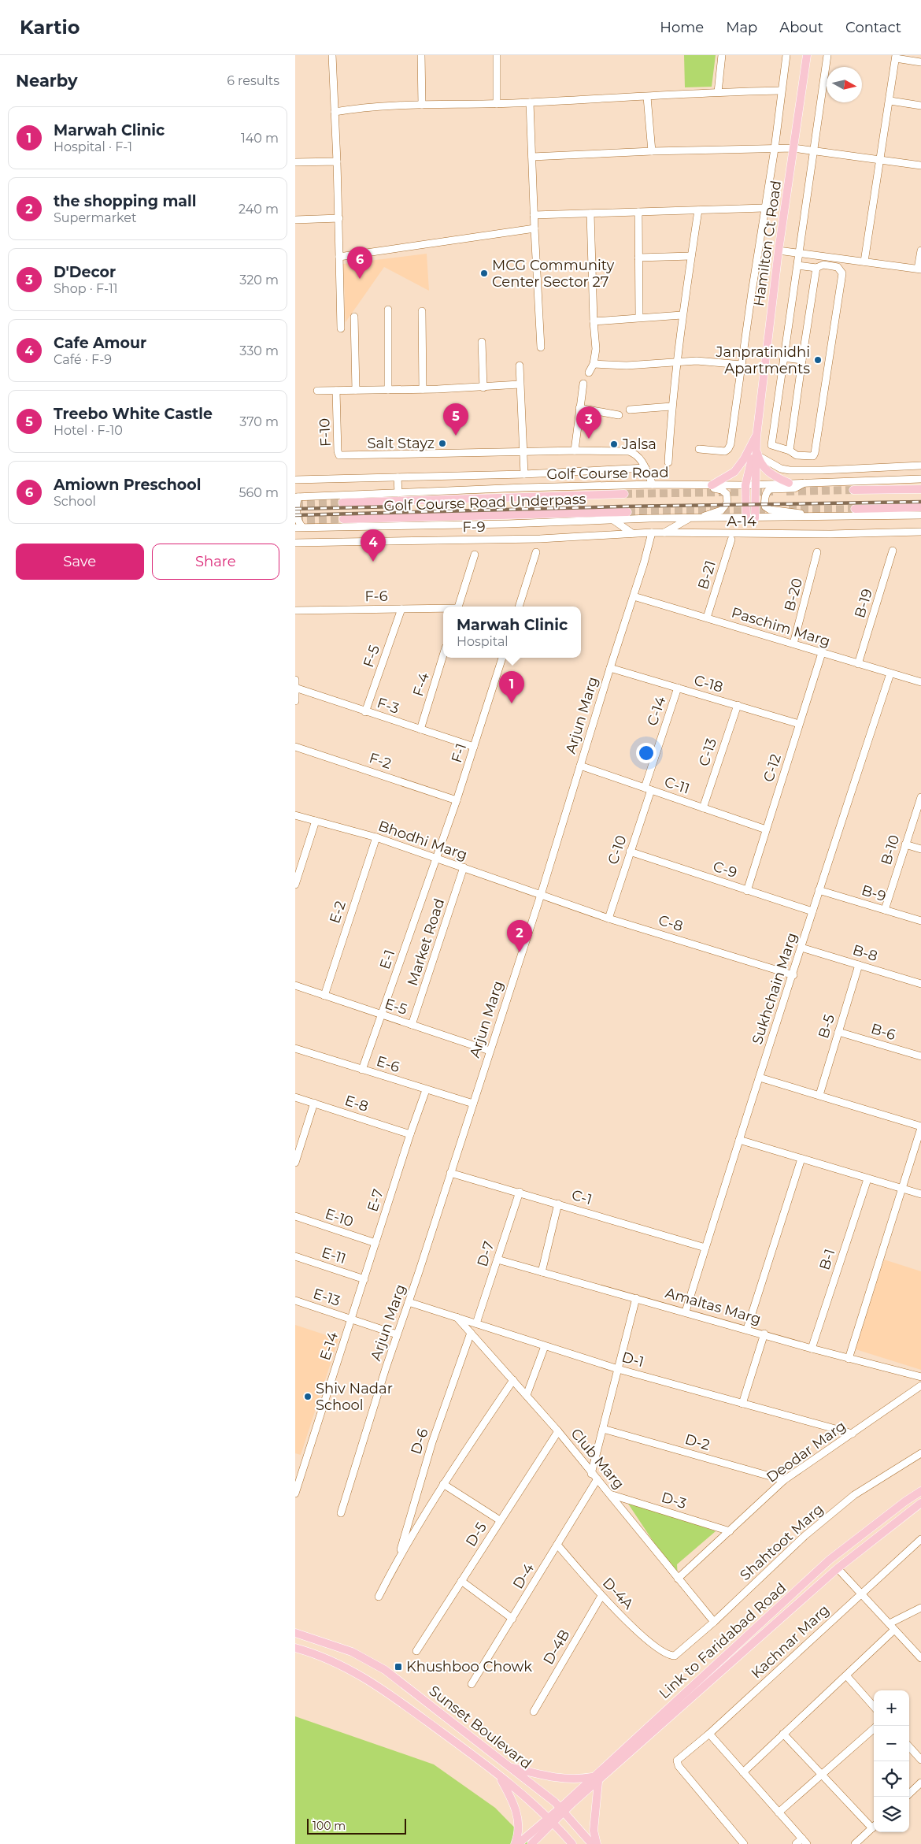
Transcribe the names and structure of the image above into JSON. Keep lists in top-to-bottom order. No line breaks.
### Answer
{"streets":{"main road":["Hamilton Ct Road","Golf Course Road Underpass","Link to Faridabad Road","Sunset Boulevard"],"street":["F-10","Golf Course Road","A-14","F-9","B-21","B-20","F-6","B-19","Paschim Marg","F-5","C-18","F-4","F-3","C-14","Arjun Marg","C-13","F-1","F-2","C-12","C-11","Bhodhi Marg","C-10","B-10","C-9","B-9","E-2","C-8","Market Road","B-8","E-1","Sukhchain Marg","E-5","B-5","B-6","E-6","E-8","C-1","E-7","E-10","D-7","E-11","B-1","E-13","Amaltas Marg","E-14","D-1","D-6","D-2","Deodar Marg","Club Marg","D-3","D-5","Shahtoot Marg","D-4","D-4A","Kachnar Marg","D-4B"]},"crossings":[["Hamilton Ct Road","Golf Course Road"],["A-14","F-9"],["A-14","Arjun Marg"],["F-9","Arjun Marg"],["B-21","Paschim Marg"],["B-20","Paschim Marg"],["F-6","F-5"],["B-19","Paschim Marg"],["Paschim Marg","Arjun Marg"],["Paschim Marg","C-12"],["Paschim Marg","Sukhchain Marg"],["F-5","F-3"],["C-18","C-14"],["C-18","Arjun Marg"],["C-18","C-13"],["C-18","C-12"],["F-4","F-3"],["F-3","F-1"],["C-14","C-11"],["C-14","C-10"],["Arjun Marg","C-11"],["Arjun Marg","Bhodhi Marg"],["Arjun Marg","C-8"],["Arjun Marg","E-5"],["Arjun Marg","E-6"],["Arjun Marg","C-1"],["Arjun Marg","E-13"],["Arjun Marg","D-1"],["C-13","C-11"],["F-1","F-2"],["F-1","Bhodhi Marg"],["F-1","E-1"],["C-12","C-11"],["C-12","C-9"],["C-11","C-10"],["Bhodhi Marg","E-2"],["Bhodhi Marg","C-8"],["Bhodhi Marg","Market Road"],["Bhodhi Marg","E-1"],["C-10","C-9"],["C-10","C-8"],["B-10","B-9"],["C-9","Sukhchain Marg"],["B-9","Sukhchain Marg"],["E-2","E-5"],["C-8","Sukhchain Marg"],["Market Road","E-5"],["B-8","Sukhchain Marg"],["B-8","B-5"],["E-1","E-5"],["E-1","E-6"],["Sukhchain Marg","C-1"],["Sukhchain Marg","Amaltas Marg"],["B-5","B-6"],["E-6","E-7"],["E-8","E-7"],["C-1","D-7"],["E-7","E-10"],["E-7","E-11"],["E-7","E-13"],["E-7","E-14"],["D-7","Amaltas Marg"],["D-7","D-1"],["B-1","Amaltas Marg"],["E-13","E-14"],["D-1","Deodar Marg"],["D-1","Club Marg"],["D-6","Club Marg"],["D-2","Deodar Marg"],["Deodar Marg","Club Marg"],["Deodar Marg","D-3"],["Club Marg","D-3"],["Club Marg","D-5"],["Club Marg","Shahtoot Marg"],["Club Marg","D-4"],["Shahtoot Marg","D-4A"],["D-4","D-4A"],["D-4A","D-4B"],["Link to Faridabad Road","Sunset Boulevard"]],"places":{"other":["MCG Community Center Sector 27","Janpratinidhi Apartments","Salt Stayz","Jalsa","Shiv Nadar School"],"transit":["Khushboo Chowk"]},"scale_bar":"100 m","north":"right","page":{"header":"Kartio","nav":["Home","Map","About","Contact"],"heading":["Nearby","6 results"],"list":[{"mark":"1","name":"Marwah Clinic","note":"Hospital · F-1","value":"140 m"},{"mark":"2","name":"the shopping mall","note":"Supermarket","value":"240 m"},{"mark":"3","name":"D'Decor","note":"Shop · F-11","value":"320 m"},{"mark":"4","name":"Cafe Amour","note":"Café · F-9","value":"330 m"},{"mark":"5","name":"Treebo White Castle","note":"Hotel · F-10","value":"370 m"},{"mark":"6","name":"Amiown Preschool","note":"School","value":"560 m"}],"pins":["6","5","3","4","1","2"],"buttons":["Save","Share"],"popup":["Marwah Clinic","Hospital"],"map_buttons":["+","−"],"scale":"100 m"}}
